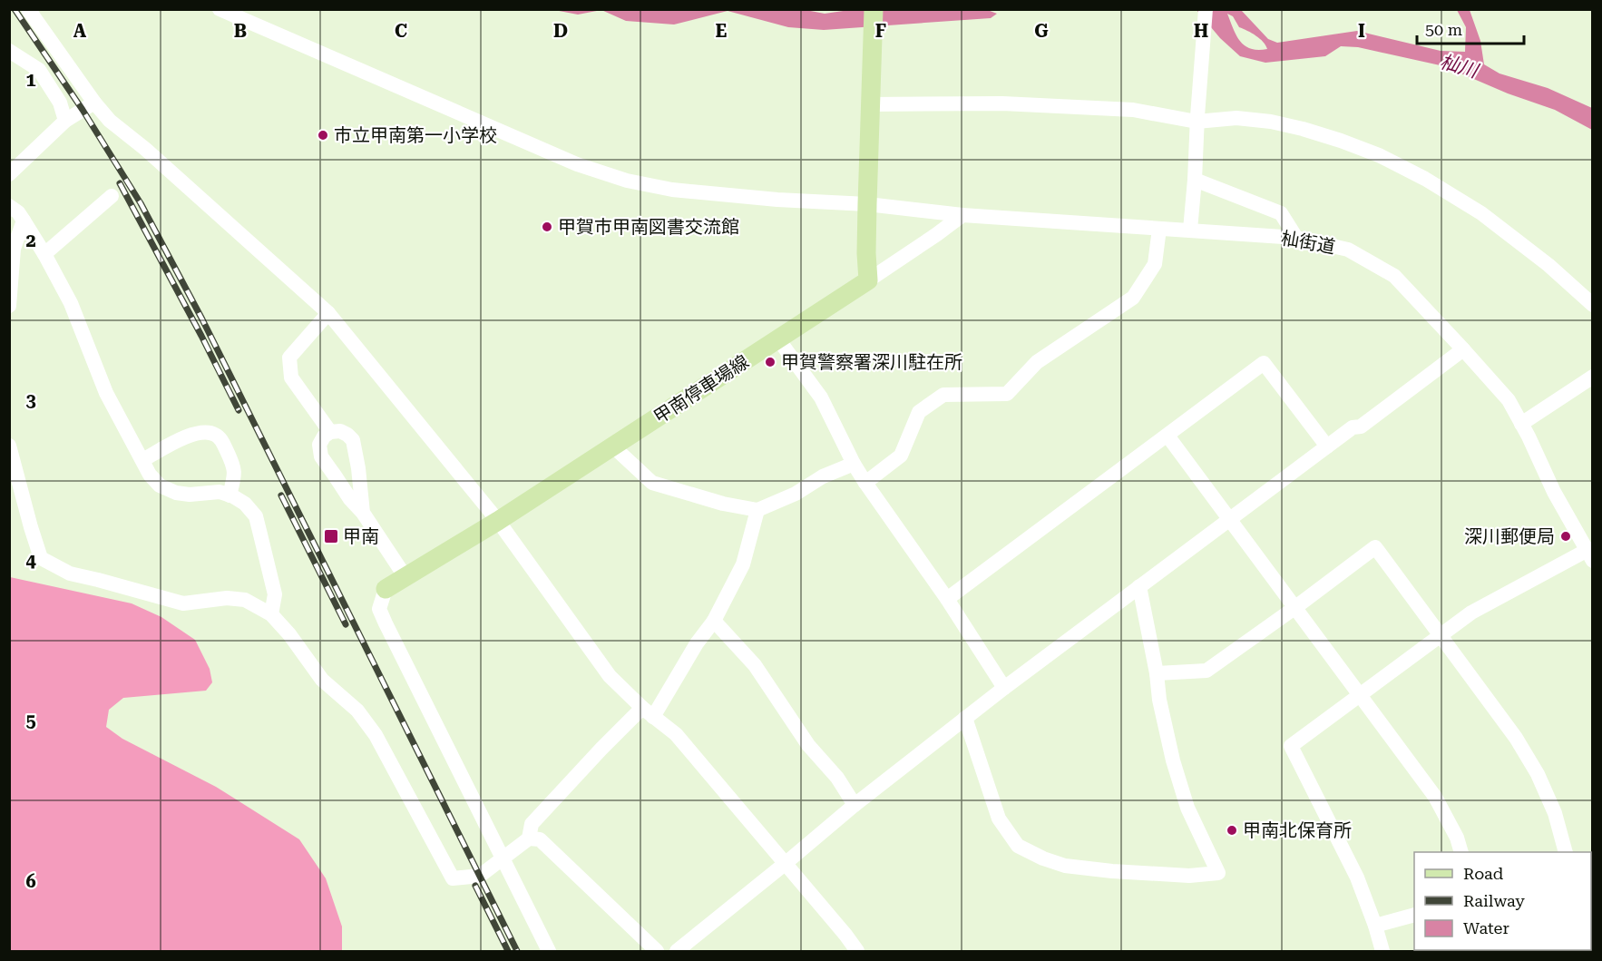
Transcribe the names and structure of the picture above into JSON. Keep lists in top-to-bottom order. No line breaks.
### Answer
{"streets":{"main road":["甲南停車場線"],"street":["杣街道"]},"water":["杣川"],"places":{"other":["市立甲南第一小学校","甲賀市甲南図書交流館","甲賀警察署深川駐在所","深川郵便局","甲南北保育所"],"transit":["甲南"]},"legend":["Road","Railway","Water"],"scale_bar":"50 m","grid":{"columns":["A","B","C","D","E","F","G","H","I"],"rows":["1","2","3","4","5","6"]}}
